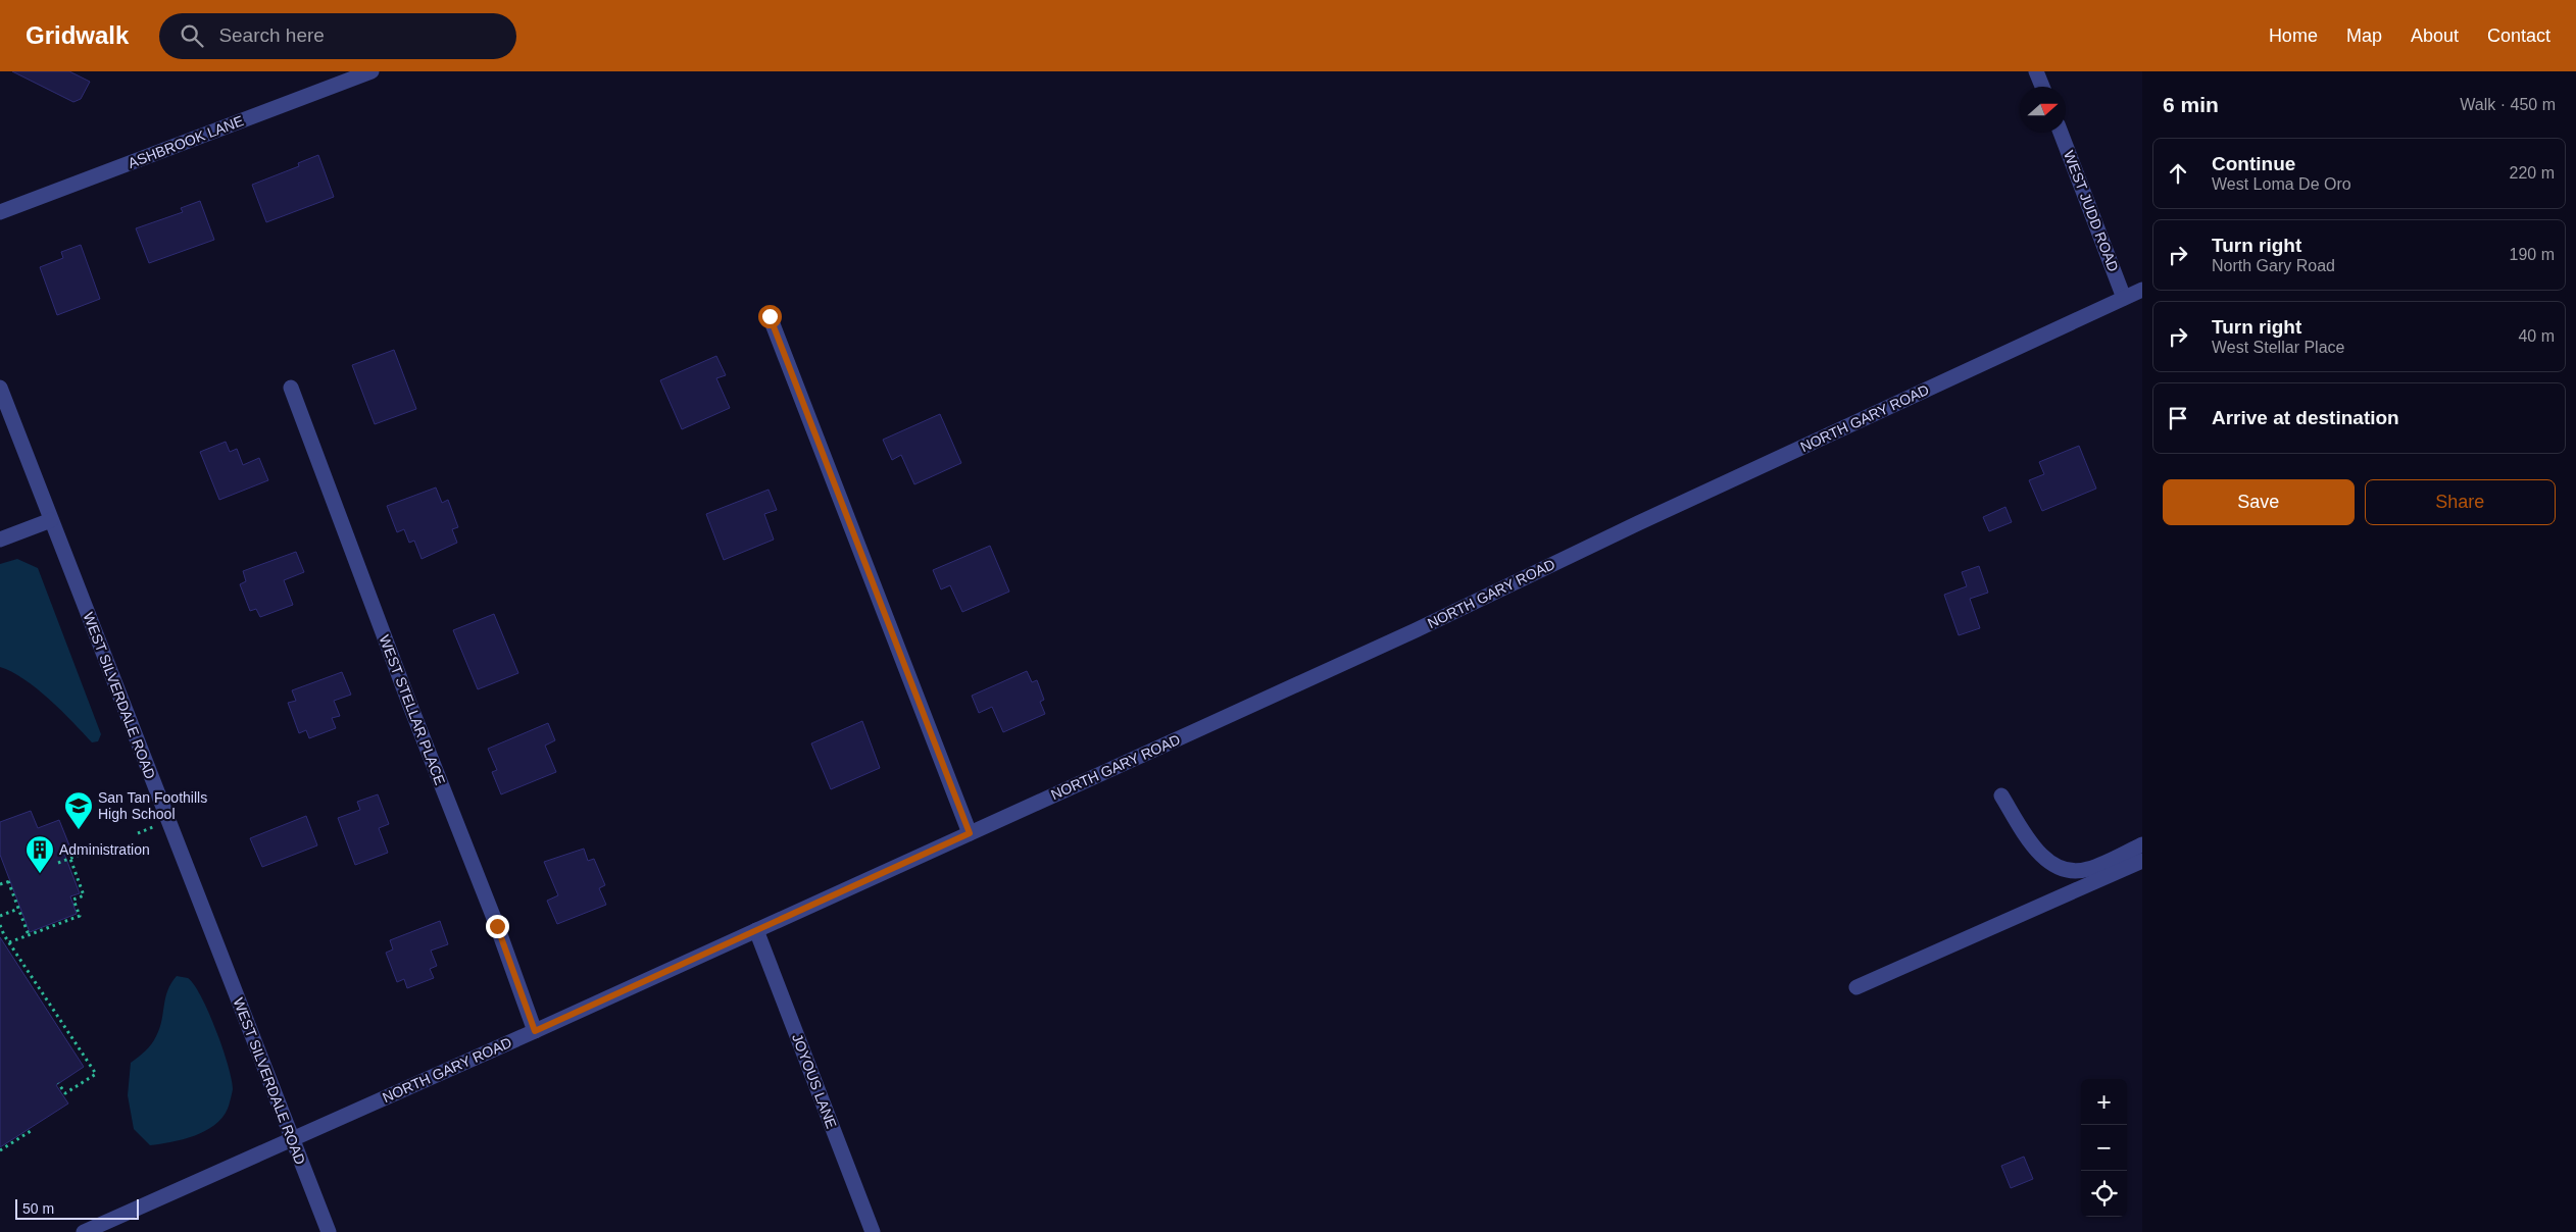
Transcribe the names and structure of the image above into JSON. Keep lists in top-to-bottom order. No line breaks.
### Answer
{"streets":{"street":["ASHBROOK LANE","WEST JUDD ROAD","NORTH GARY ROAD","WEST SILVERDALE ROAD","WEST STELLAR PLACE","JOYOUS LANE"]},"crossings":[["WEST JUDD ROAD","NORTH GARY ROAD"],["NORTH GARY ROAD","WEST SILVERDALE ROAD"],["NORTH GARY ROAD","WEST STELLAR PLACE"],["NORTH GARY ROAD","JOYOUS LANE"]],"places":{"school or university":["San Tan Foothills High School"],"building":["Administration"]},"scale_bar":"50 m","north":"right","page":{"header":"Gridwalk","search":"Search here","nav":["Home","Map","About","Contact"],"heading":["6 min","Walk · 450 m"],"list":[["Continue","West Loma De Oro","220 m"],["Turn right","North Gary Road","190 m"],["Turn right","West Stellar Place","40 m"],"Arrive at destination"],"buttons":["Save","Share"],"map_buttons":["+","−"],"scale":"50 m"}}
